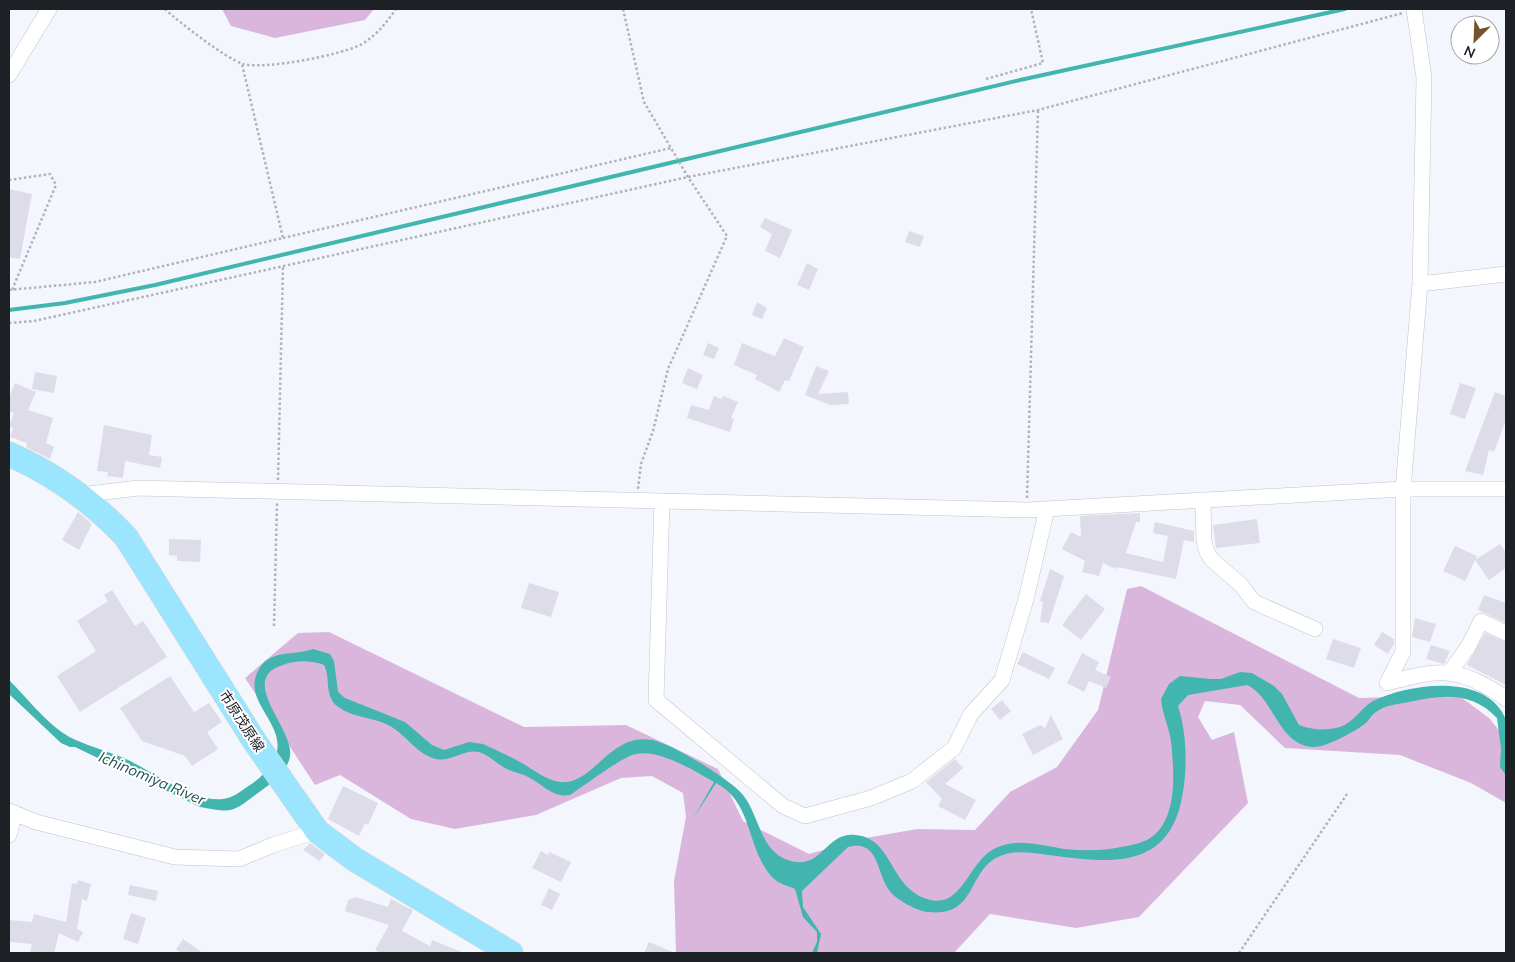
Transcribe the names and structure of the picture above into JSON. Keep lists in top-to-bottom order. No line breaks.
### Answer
{"streets":{"main road":["市原茂原線"]},"water":["Ichinomiya River"],"north":"bottom left"}
